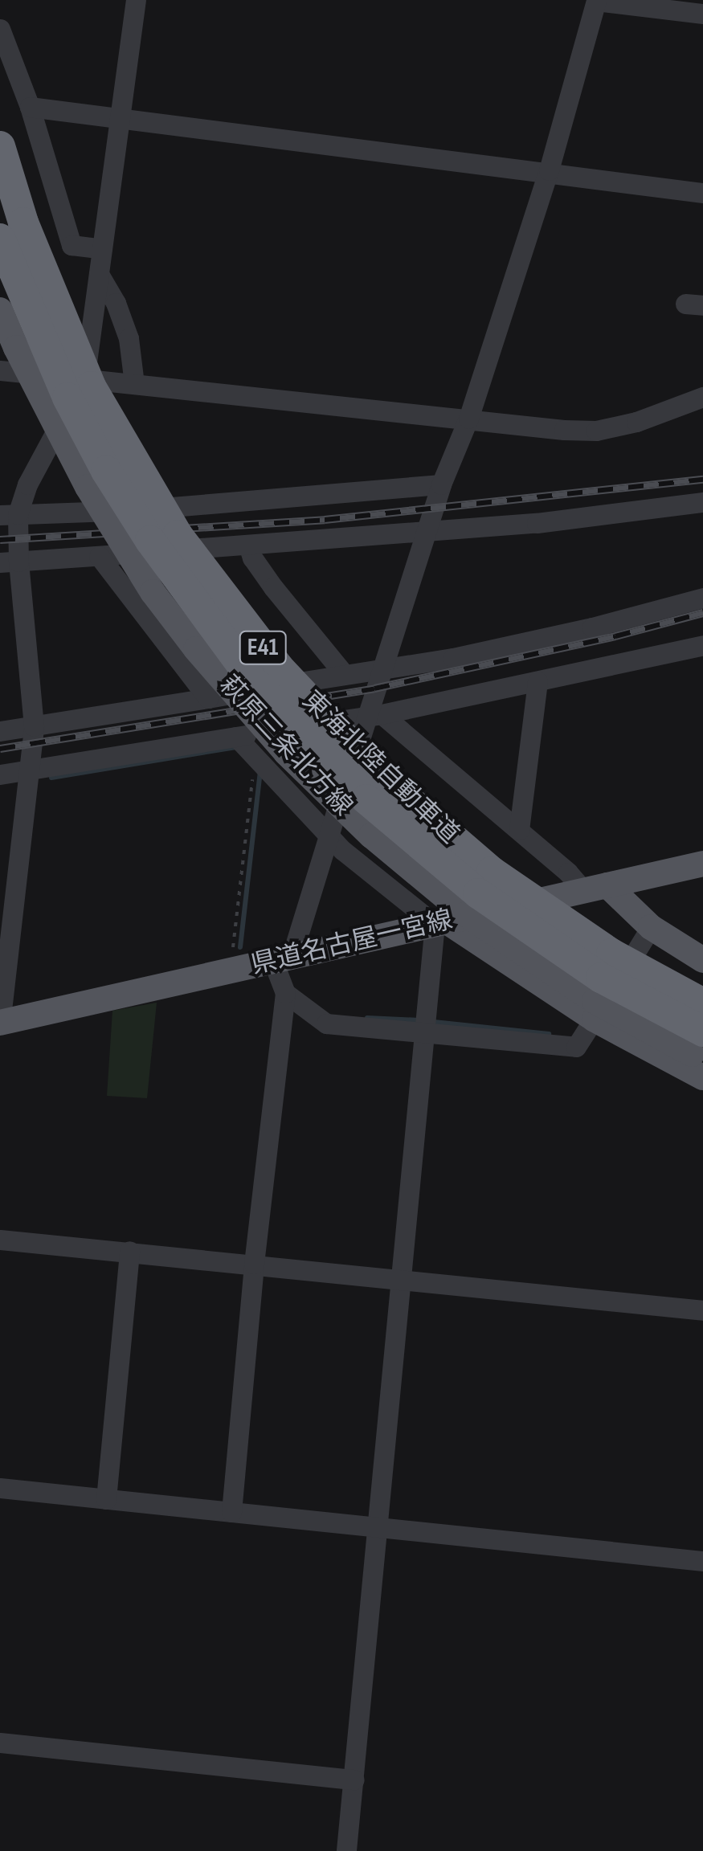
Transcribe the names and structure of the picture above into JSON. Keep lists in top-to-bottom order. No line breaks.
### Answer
{"streets":{"highway":["E41","東海北陸自動車道"],"main road":["萩原三条北方線","県道名古屋一宮線"]},"crossings":[["萩原三条北方線","東海北陸自動車道"]]}
